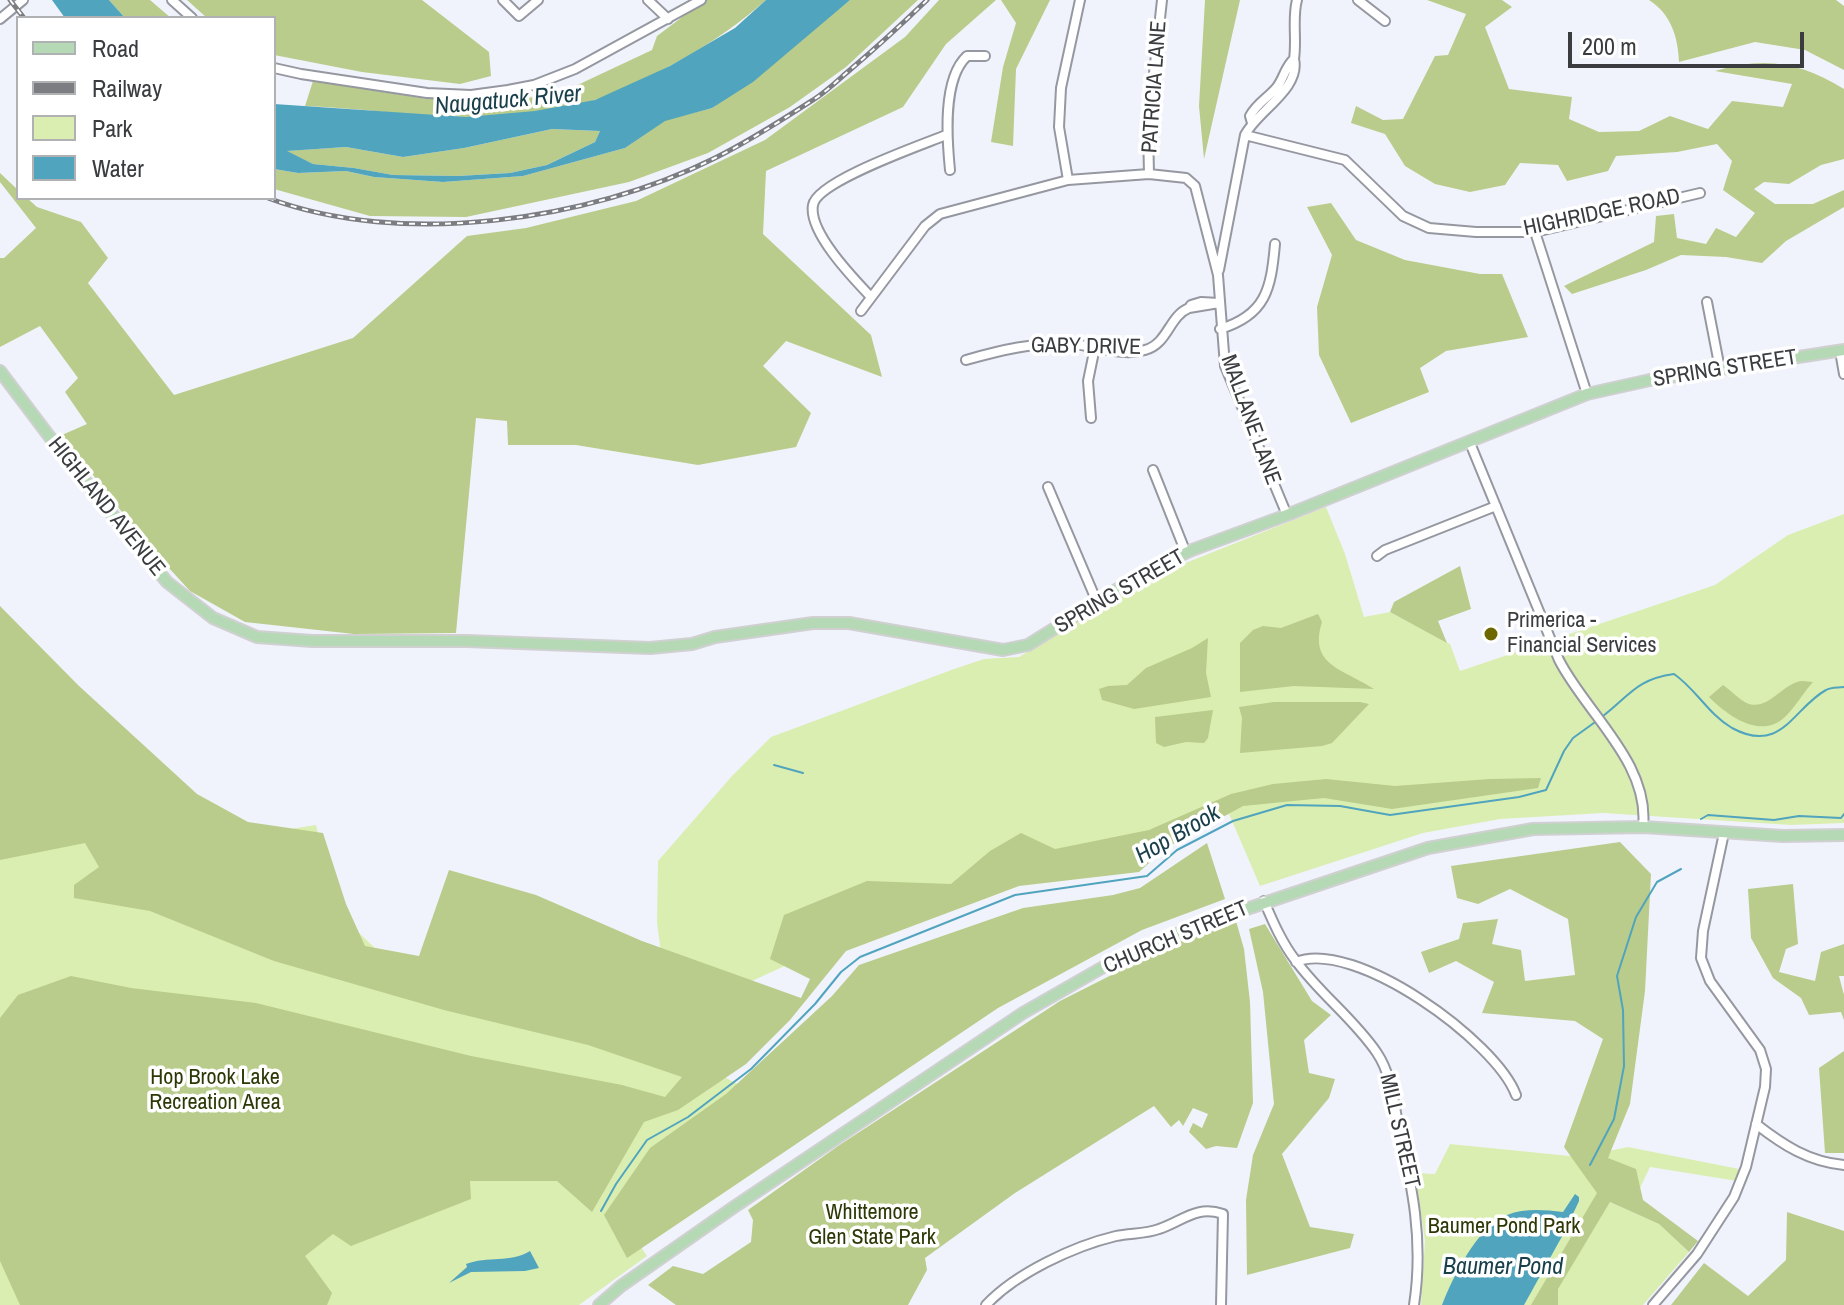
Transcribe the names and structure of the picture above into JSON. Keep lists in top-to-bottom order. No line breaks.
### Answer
{"streets":{"main road":["SPRING STREET","HIGHLAND AVENUE","CHURCH STREET"],"street":["PATRICIA LANE","HIGHRIDGE ROAD","GABY DRIVE","MALLANE LANE","MILL STREET"]},"crossings":[["PATRICIA LANE","MALLANE LANE"],["HIGHRIDGE ROAD","MALLANE LANE"],["GABY DRIVE","MALLANE LANE"],["SPRING STREET","MALLANE LANE"],["SPRING STREET","HIGHLAND AVENUE"],["CHURCH STREET","MILL STREET"]],"water":["Naugatuck River","Hop Brook","Baumer Pond"],"parks":["Hop Brook Lake Recreation Area","Whittemore Glen State Park","Baumer Pond Park"],"places":["Primerica - Financial Services"],"legend":["Road","Railway","Park","Water"],"scale_bar":"200 m"}
